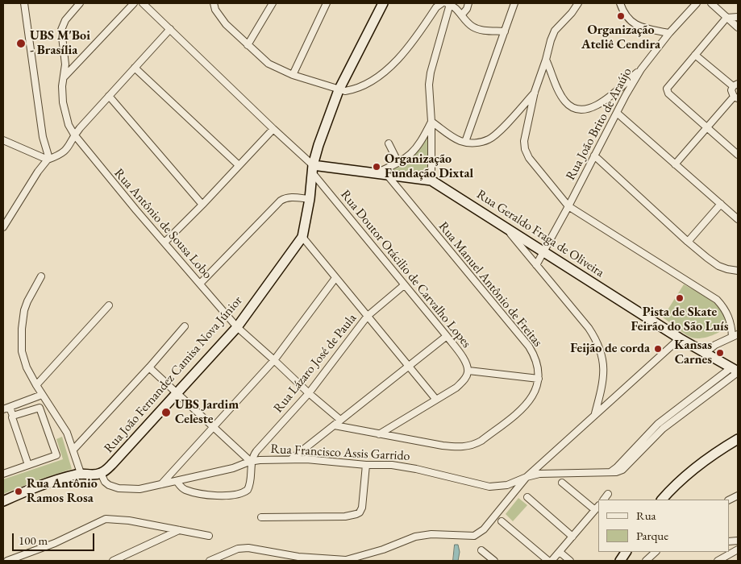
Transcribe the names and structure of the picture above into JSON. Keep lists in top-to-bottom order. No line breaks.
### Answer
{"streets":{"main road":["Rua Geraldo Fraga de Oliveira","Rua João Fernandez Camisa Nova Júnior"],"street":["Rua João Brito de Araújo","Rua Antônio de Sousa Lobo","Rua Doutor Otácilio de Carvalho Lopes","Rua Manuel Antônio de Freitas","Rua Lázaro José de Paula","Rua Francisco Assis Garrido"]},"crossings":[["Rua João Brito de Araújo","Rua Geraldo Fraga de Oliveira"],["Rua Antônio de Sousa Lobo","Rua Lázaro José de Paula"],["Rua Antônio de Sousa Lobo","Rua João Fernandez Camisa Nova Júnior"],["Rua Geraldo Fraga de Oliveira","Rua Doutor Otácilio de Carvalho Lopes"],["Rua Geraldo Fraga de Oliveira","Rua Manuel Antônio de Freitas"],["Rua Geraldo Fraga de Oliveira","Rua João Fernandez Camisa Nova Júnior"],["Rua Geraldo Fraga de Oliveira","Rua Francisco Assis Garrido"],["Rua Doutor Otácilio de Carvalho Lopes","Rua Lázaro José de Paula"],["Rua Doutor Otácilio de Carvalho Lopes","Rua João Fernandez Camisa Nova Júnior"],["Rua Lázaro José de Paula","Rua Francisco Assis Garrido"],["Rua João Fernandez Camisa Nova Júnior","Rua Francisco Assis Garrido"]],"places":["Organização Ateliê Cendira","UBS M'Boi - Brasília","Organização Fundação Dixtal","Pista de Skate Feirão do São Luís","Feijão de corda","Kansas Carnes","UBS Jardim Celeste","Rua Antônio Ramos Rosa"],"legend":["Rua","Parque"],"scale_bar":"100 m"}
